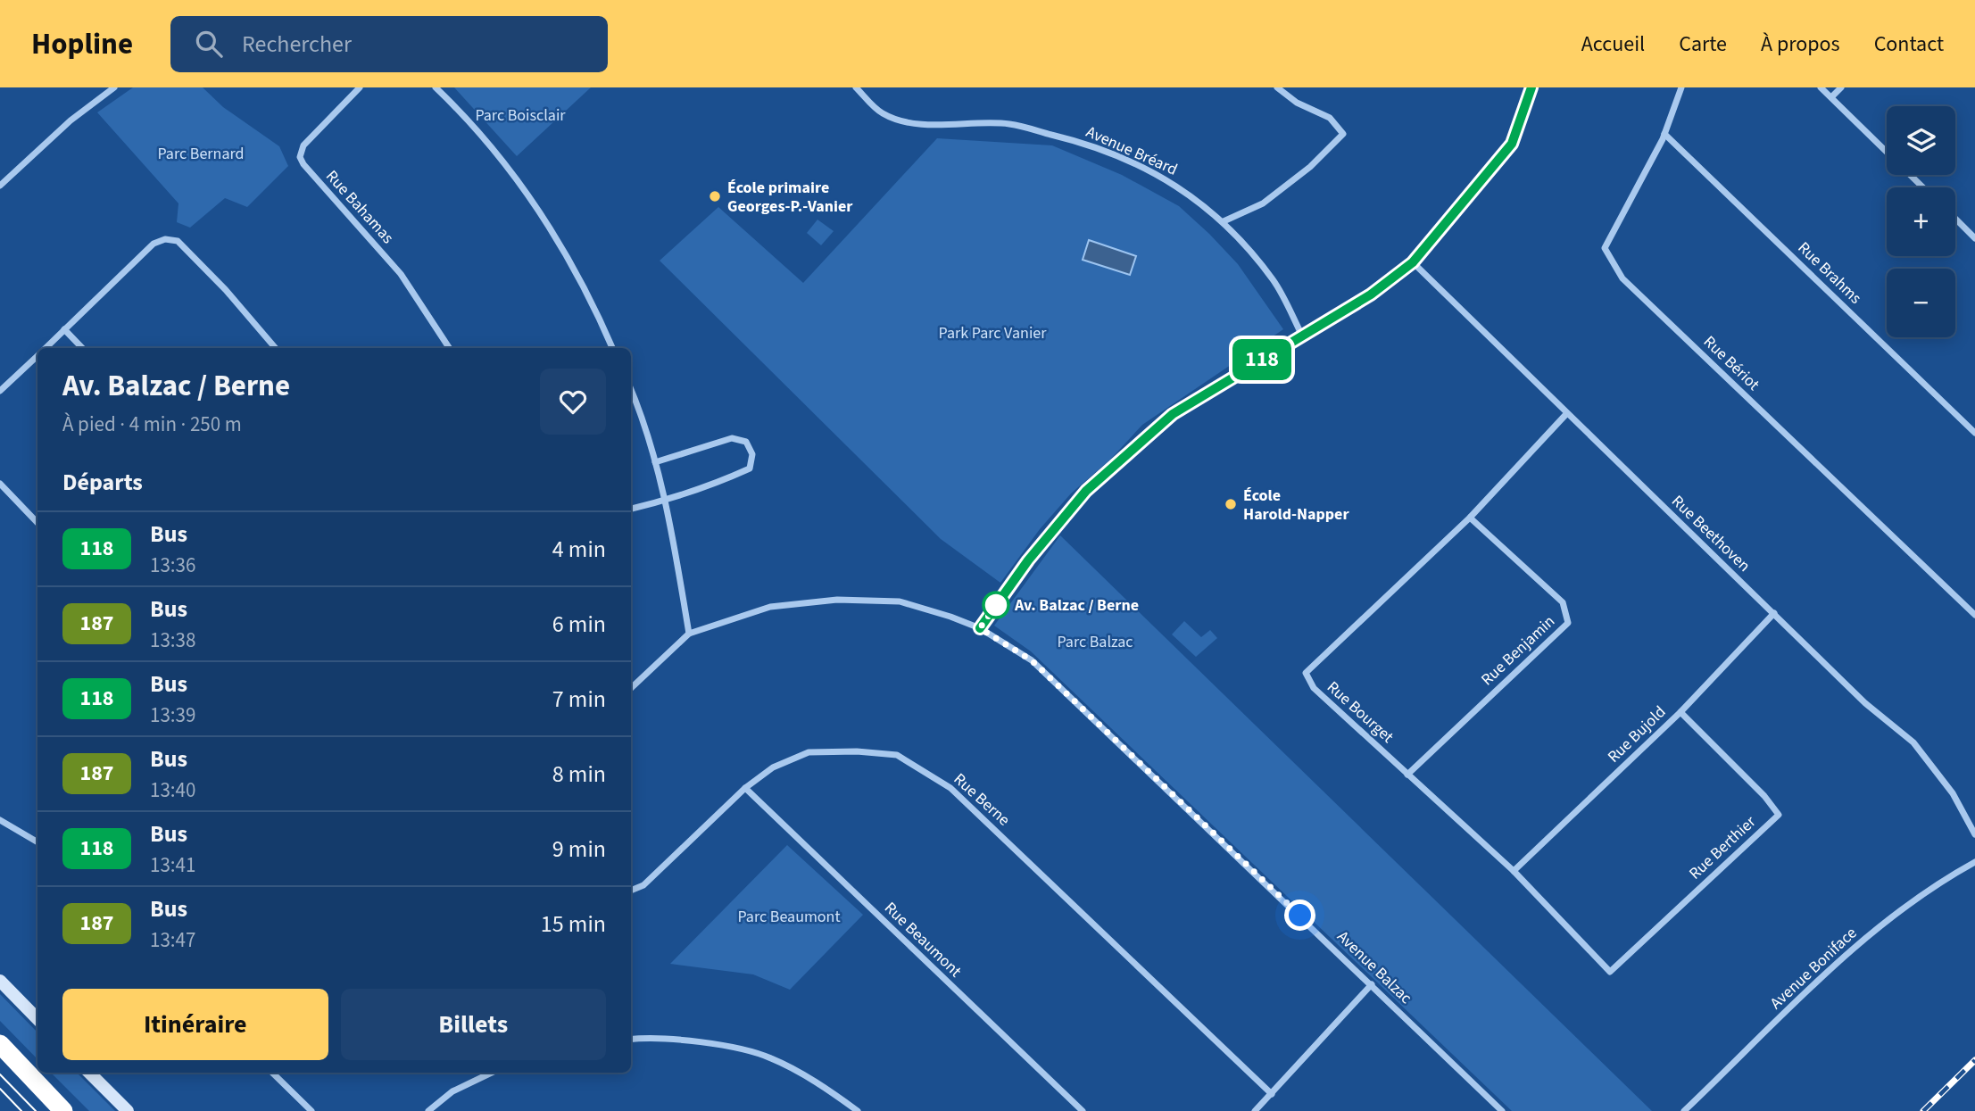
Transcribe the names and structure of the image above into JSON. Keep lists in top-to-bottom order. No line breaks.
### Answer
{"streets":{"street":["Avenue Bréard","Rue Bahamas","Rue Brahms","Rue Bériot","Rue Beethoven","Rue Benjamin","Rue Bourget","Rue Bujold","Rue Berne","Rue Berthier","Rue Beaumont","Avenue Balzac","Avenue Boniface"]},"crossings":[["Rue Brahms","Rue Bériot"],["Rue Beethoven","Rue Bourget"],["Rue Beethoven","Rue Bujold"],["Rue Benjamin","Rue Bourget"],["Rue Bourget","Rue Bujold"],["Rue Bourget","Rue Berthier"],["Rue Bujold","Rue Berthier"],["Rue Berne","Rue Beaumont"]],"parks":["Parc Boisclair","Parc Bernard","Park Parc Vanier","Parc Balzac","Parc Beaumont"],"places":["École primaire Georges-P.-Vanier","École Harold-Napper","Av. Balzac / Berne"],"lines":["bus line 118"],"page":{"header":"Hopline","search":"Rechercher","nav":["Accueil","Carte","À propos","Contact"],"on_map":"118","map_buttons":["+","−"],"heading":[["Av. Balzac / Berne","À pied · 4 min · 250 m"],"Départs"],"list":[{"mark":"118","name":"Bus","note":"13:36","value":"4 min"},{"mark":"187","name":"Bus","note":"13:38","value":"6 min"},{"mark":"118","name":"Bus","note":"13:39","value":"7 min"},{"mark":"187","name":"Bus","note":"13:40","value":"8 min"},{"mark":"118","name":"Bus","note":"13:41","value":"9 min"},{"mark":"187","name":"Bus","note":"13:47","value":"15 min"}],"buttons":["Itinéraire","Billets"]}}
